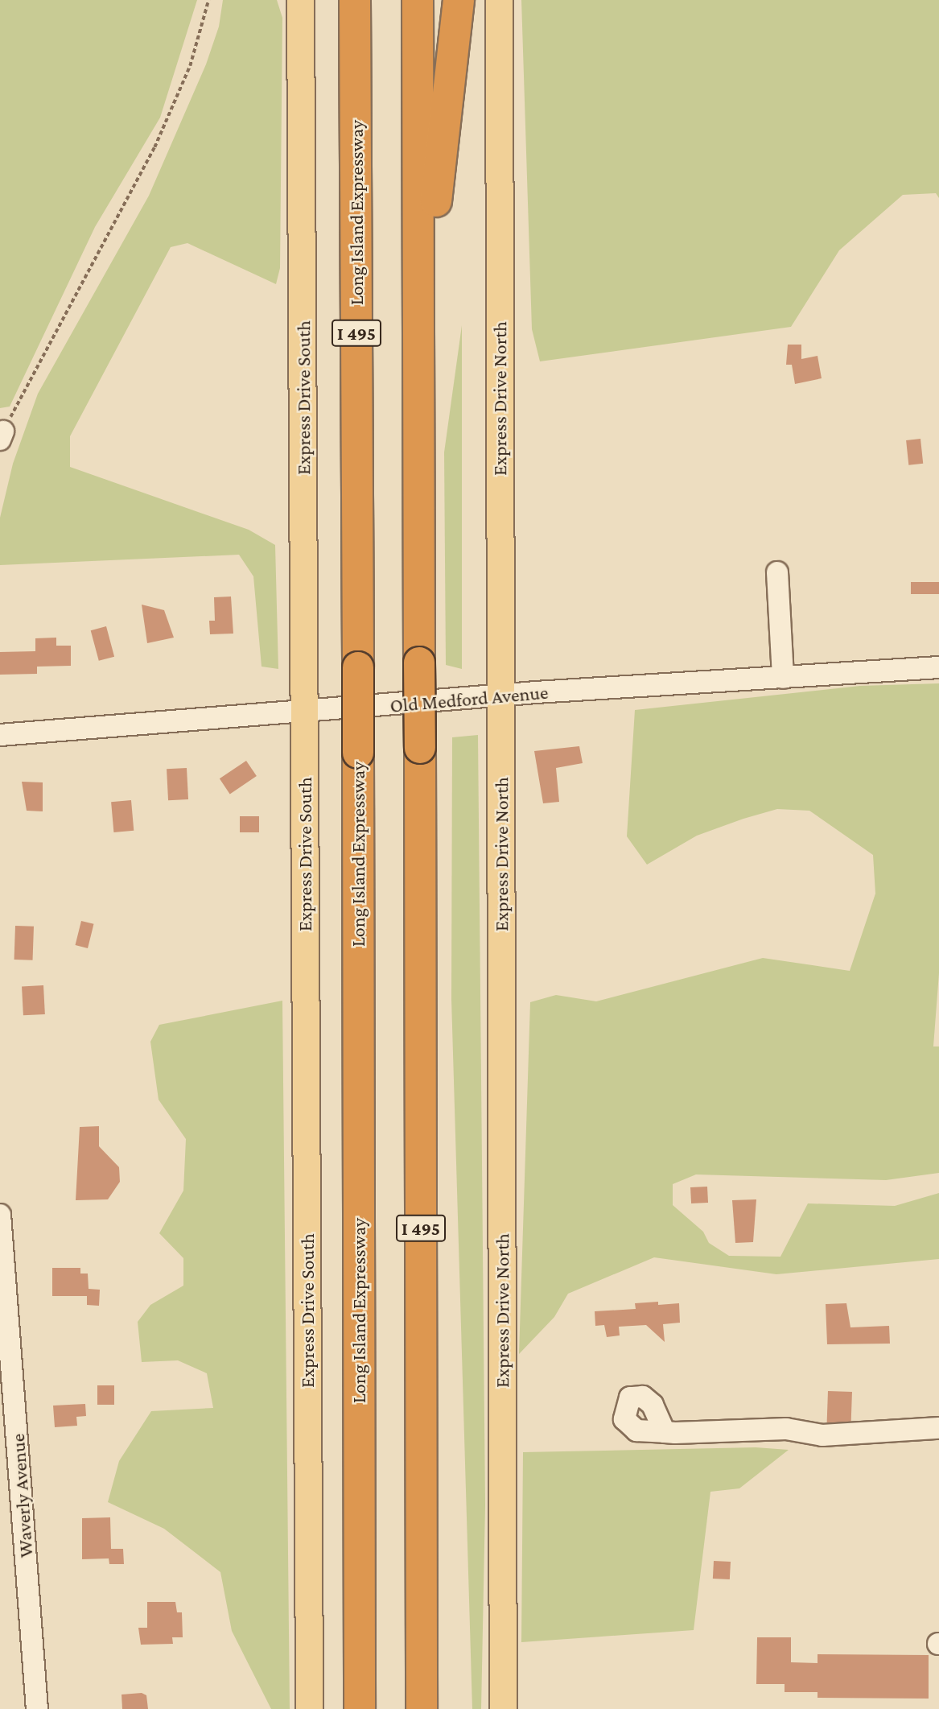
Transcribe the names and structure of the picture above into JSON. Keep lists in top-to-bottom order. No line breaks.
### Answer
{"streets":{"highway":["Long Island Expressway","I 495"],"main road":["Express Drive South","Express Drive North"],"street":["Old Medford Avenue","Waverly Avenue"]},"crossings":[["Express Drive South","Old Medford Avenue"],["Express Drive North","Old Medford Avenue"]]}
